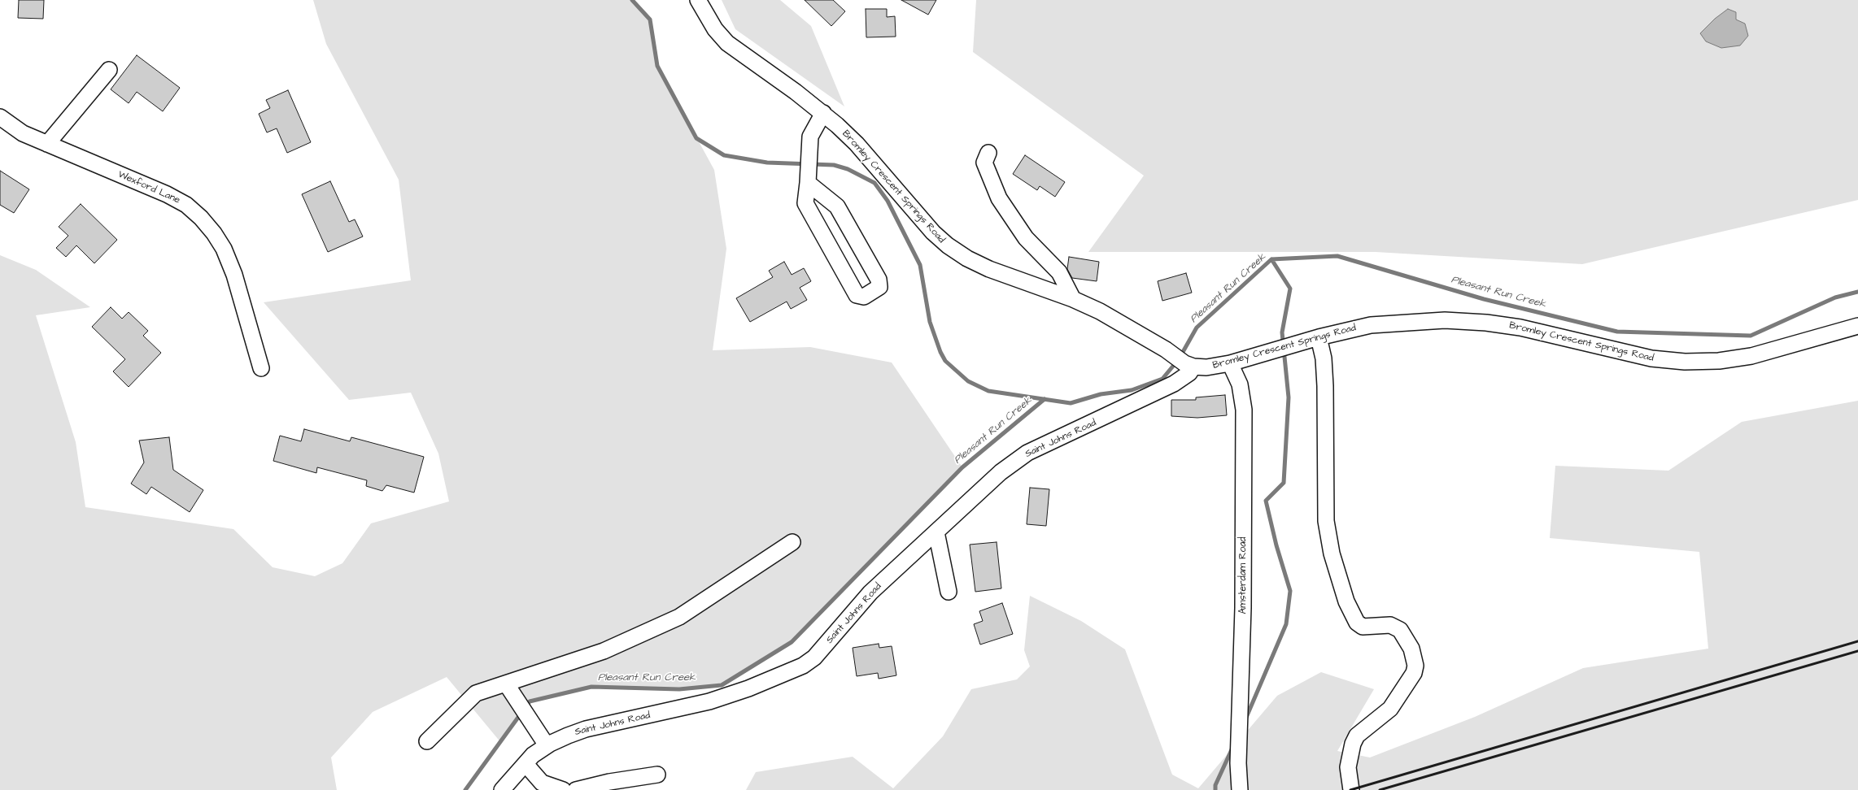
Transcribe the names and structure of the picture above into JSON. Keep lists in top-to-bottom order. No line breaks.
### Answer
{"streets":{"street":["Bromley Crescent Springs Road","Wexford Lane","Saint Johns Road","Amsterdam Road"]},"crossings":[["Bromley Crescent Springs Road","Saint Johns Road"],["Bromley Crescent Springs Road","Amsterdam Road"]],"water":["Pleasant Run Creek"]}
